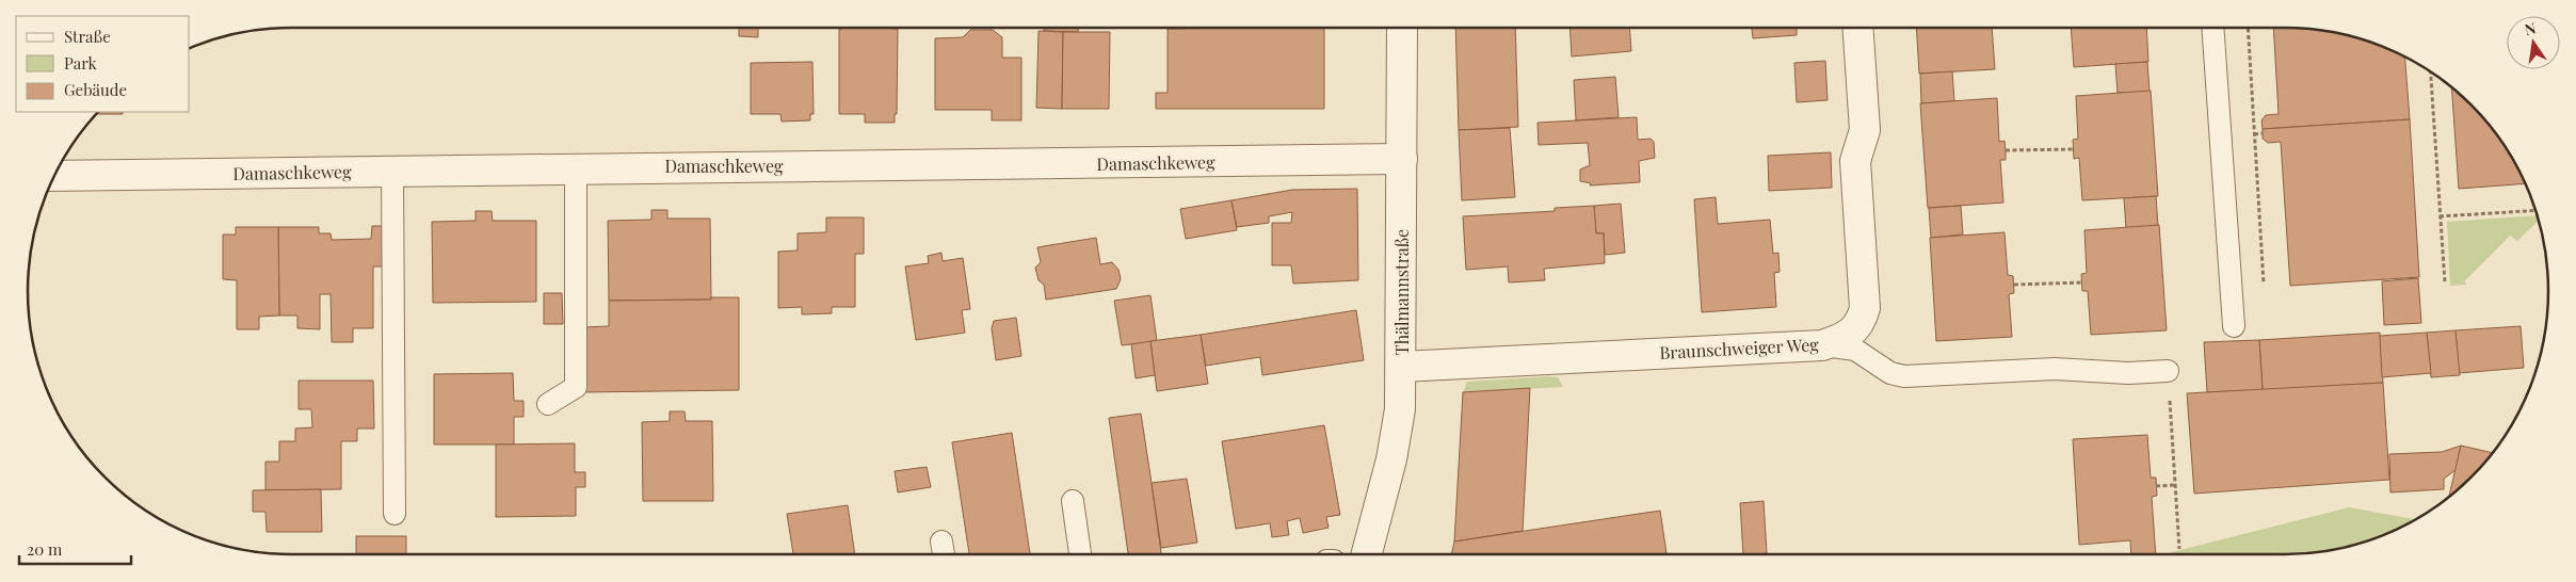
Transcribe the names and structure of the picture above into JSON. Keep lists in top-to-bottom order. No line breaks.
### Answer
{"streets":{"street":["Damaschkeweg","Thälmannstraße","Braunschweiger Weg"]},"crossings":[["Damaschkeweg","Thälmannstraße"],["Thälmannstraße","Braunschweiger Weg"]],"legend":["Straße","Park","Gebäude"],"scale_bar":"20 m","north":"top"}
